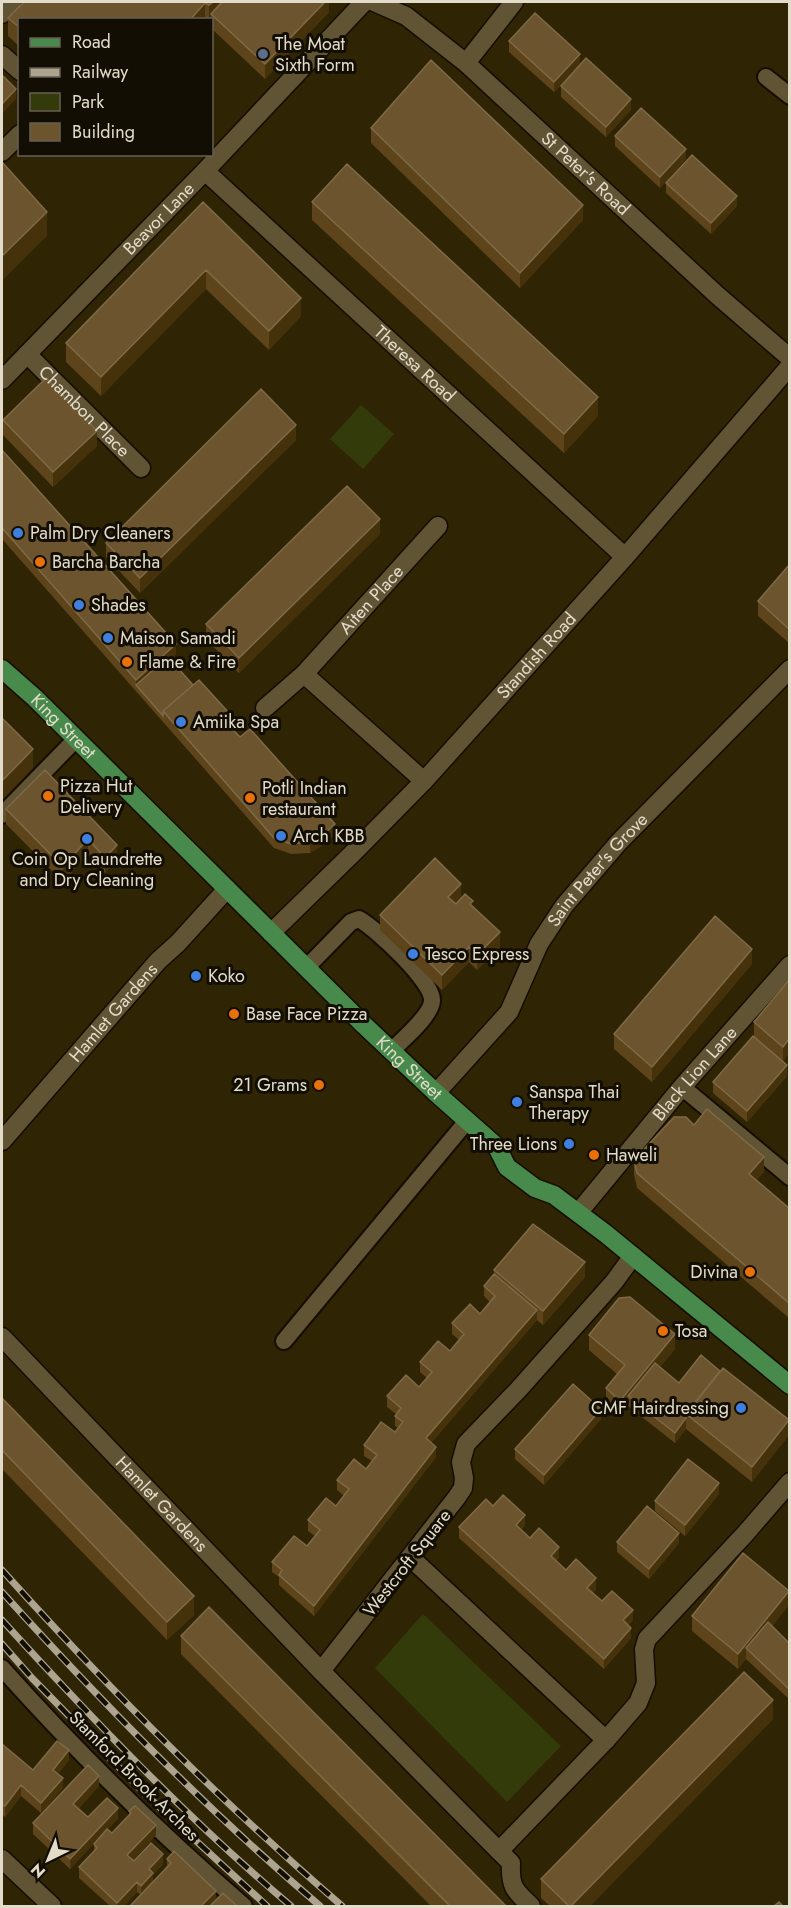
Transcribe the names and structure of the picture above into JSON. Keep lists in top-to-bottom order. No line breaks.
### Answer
{"streets":{"main road":["King Street"],"street":["St Peter's Road","Beavor Lane","Theresa Road","Chambon Place","Aiten Place","Standish Road","Saint Peter's Grove","Hamlet Gardens","Black Lion Lane","Westcroft Square"],"lane":["Stamford Brook Arches"]},"crossings":[["Beavor Lane","Theresa Road"],["Beavor Lane","Chambon Place"],["Theresa Road","Standish Road"],["Standish Road","King Street"],["King Street","Saint Peter's Grove"],["King Street","Hamlet Gardens"],["King Street","Black Lion Lane"],["King Street","Westcroft Square"],["Hamlet Gardens","Westcroft Square"]],"places":["The Moat Sixth Form","Palm Dry Cleaners","Barcha Barcha","Shades","Maison Samadi","Flame & Fire","Amiika Spa","Pizza Hut Delivery","Potli Indian restaurant","Arch KBB","Coin Op Laundrette and Dry Cleaning","Tesco Express","Koko","Base Face Pizza","21 Grams","Sanspa Thai Therapy","Three Lions","Haweli","Divina","Tosa","CMF Hairdressing"],"legend":["Road","Railway","Park","Building"],"north":"bottom left"}
